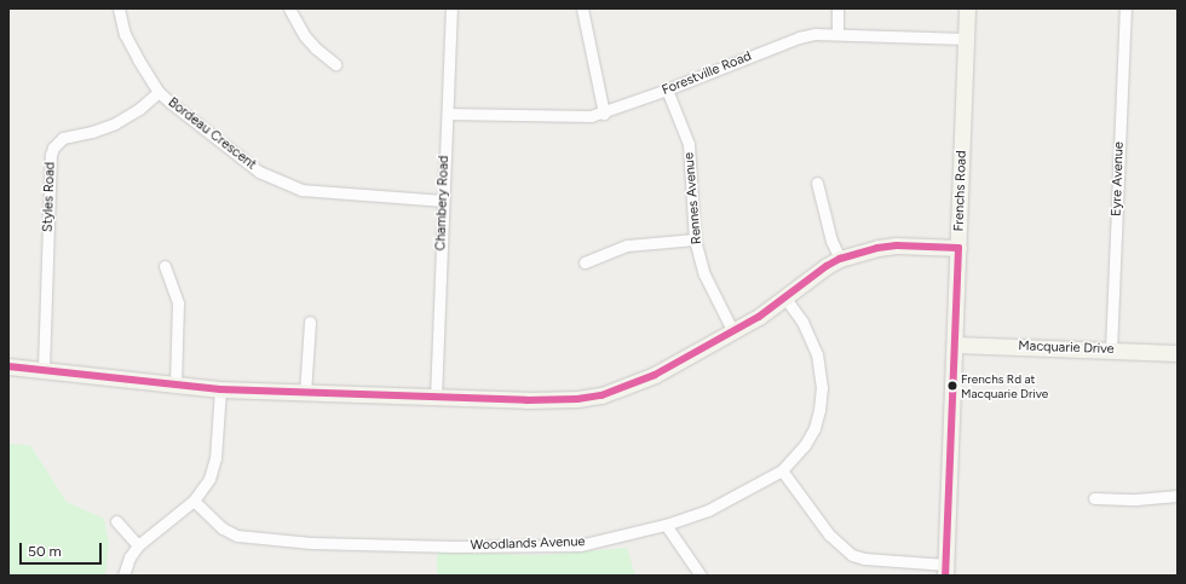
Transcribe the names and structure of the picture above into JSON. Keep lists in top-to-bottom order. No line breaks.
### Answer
{"streets":{"street":["Forestville Road","Bordeau Crescent","Eyre Avenue","Frenchs Road","Styles Road","Rennes Avenue","Chambery Road","Macquarie Drive","Woodlands Avenue"]},"crossings":[["Forestville Road","Frenchs Road"],["Forestville Road","Rennes Avenue"],["Forestville Road","Chambery Road"],["Bordeau Crescent","Styles Road"],["Bordeau Crescent","Chambery Road"],["Eyre Avenue","Macquarie Drive"],["Frenchs Road","Macquarie Drive"]],"places":["Frenchs Rd at Macquarie Drive"],"scale_bar":"50 m"}
